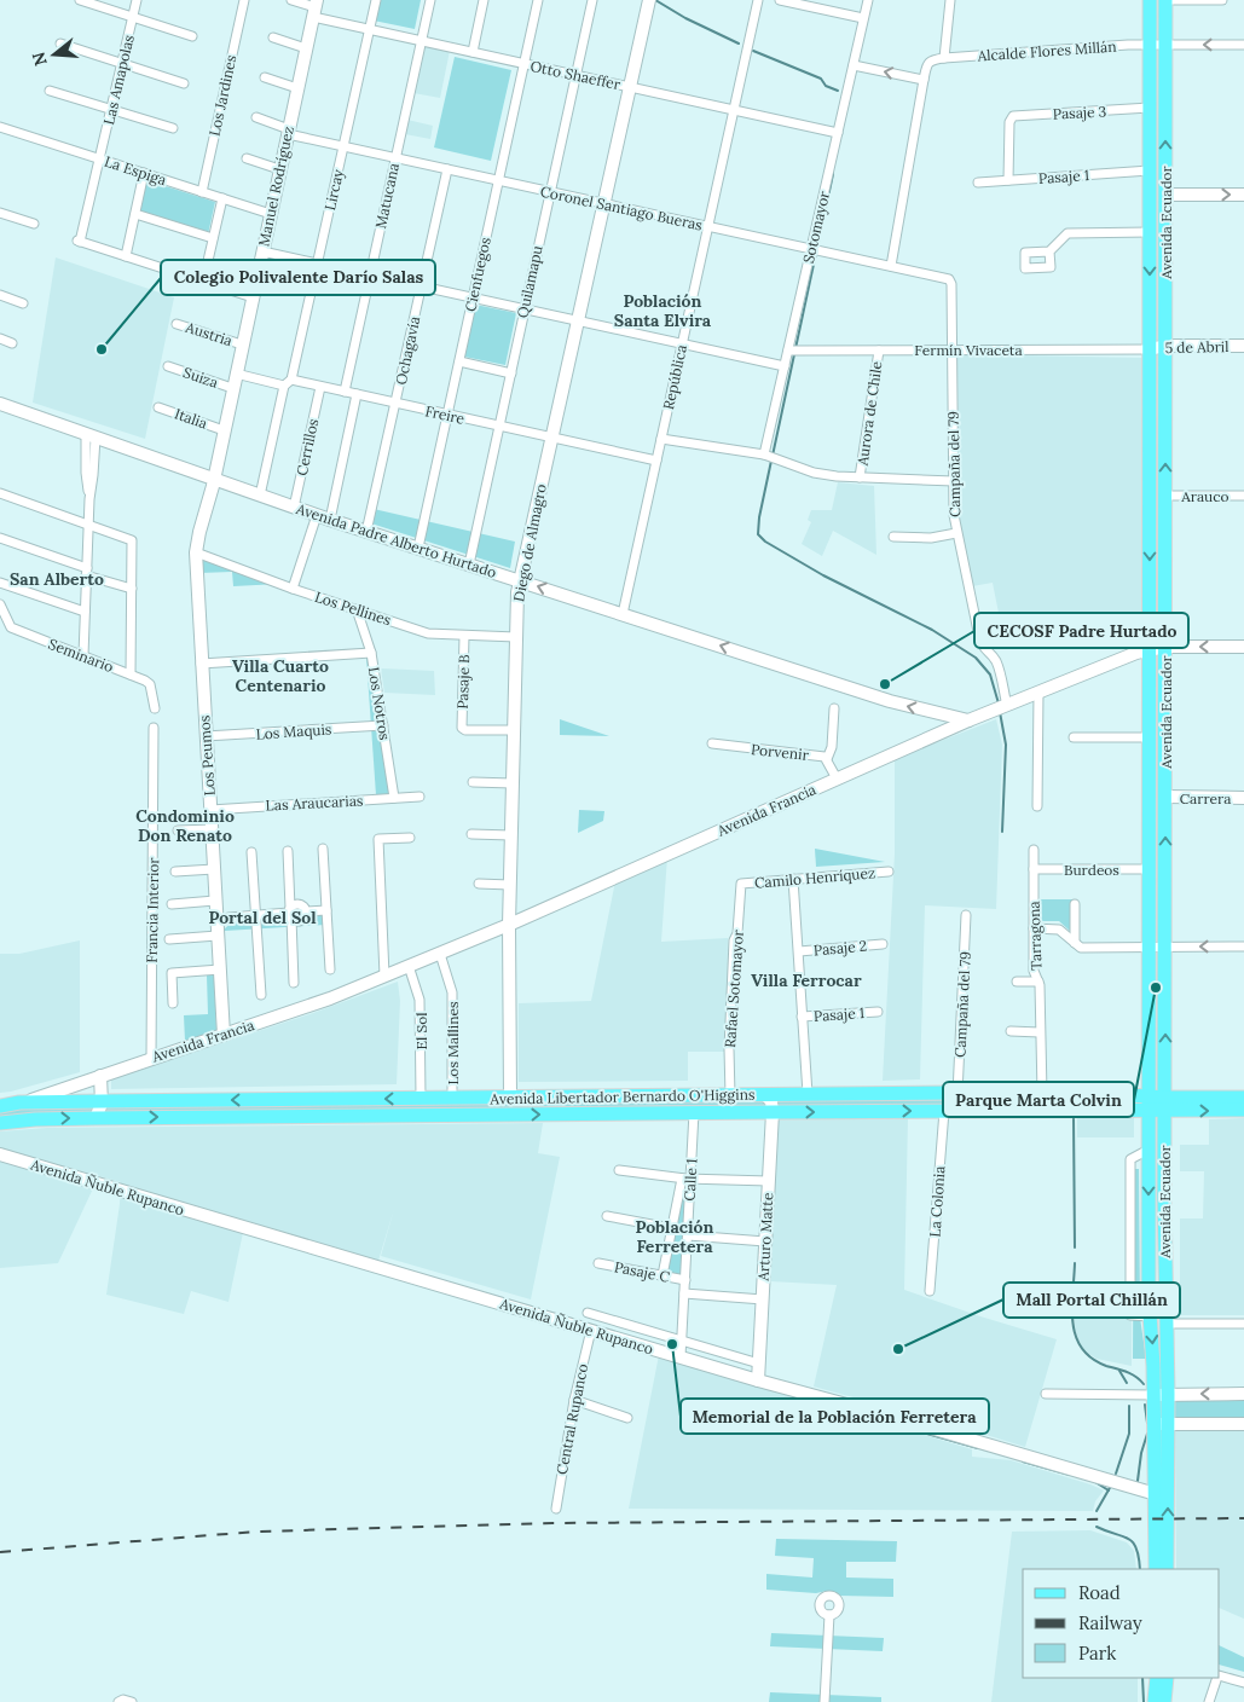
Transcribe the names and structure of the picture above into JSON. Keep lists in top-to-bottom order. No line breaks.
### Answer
{"streets":{"main road":["Avenida Ecuador","Avenida Libertador Bernardo O'Higgins"],"street":["Alcalde Flores Millán","Otto Shaeffer","Las Amapolas","Los Jardines","Pasaje 3","La Espiga","Pasaje 1","Manuel Rodríguez","Lircay","Matucana","Coronel Santiago Bueras","Sotomayor","Cienfuegos","Quilamapu","Austria","5 de Abril","Fermín Vivaceta","Ochagavía","Suiza","República","Aurora de Chile","Freire","Italia","Cerrillos","Campaña del 79","Arauco","Avenida Padre Alberto Hurtado","Diego de Almagro","Los Pellines","Seminario","Pasaje B","Los Notros","Los Maquis","Porvenir","Los Peumos","Carrera","Las Araucarias","Avenida Francia","Burdeos","Camilo Henríquez","Francia Interior","Tarragona","Pasaje 2","Rafael Sotomayor","El Sol","Los Mallines","Calle 1","Avenida Ñuble Rupanco","La Colonia","Arturo Matte","Pasaje C","Central Rupanco"]},"crossings":[["Alcalde Flores Millán","Avenida Ecuador"],["Otto Shaeffer","Manuel Rodríguez"],["Otto Shaeffer","Lircay"],["Otto Shaeffer","Matucana"],["Otto Shaeffer","Sotomayor"],["Otto Shaeffer","Cienfuegos"],["Otto Shaeffer","Quilamapu"],["Otto Shaeffer","República"],["Otto Shaeffer","Diego de Almagro"],["Las Amapolas","La Espiga"],["Los Jardines","La Espiga"],["Pasaje 3","Pasaje 1"],["Pasaje 3","Avenida Ecuador"],["La Espiga","Manuel Rodríguez"],["Pasaje 1","Avenida Ecuador"],["Manuel Rodríguez","Coronel Santiago Bueras"],["Manuel Rodríguez","Austria"],["Manuel Rodríguez","Suiza"],["Manuel Rodríguez","Freire"],["Manuel Rodríguez","Italia"],["Manuel Rodríguez","Avenida Padre Alberto Hurtado"],["Manuel Rodríguez","Los Peumos"],["Lircay","Coronel Santiago Bueras"],["Lircay","Freire"],["Lircay","Avenida Padre Alberto Hurtado"],["Matucana","Coronel Santiago Bueras"],["Matucana","Freire"],["Coronel Santiago Bueras","Sotomayor"],["Coronel Santiago Bueras","Cienfuegos"],["Coronel Santiago Bueras","Quilamapu"],["Coronel Santiago Bueras","Ochagavía"],["Coronel Santiago Bueras","República"],["Coronel Santiago Bueras","Campaña del 79"],["Coronel Santiago Bueras","Diego de Almagro"],["Avenida Ecuador","5 de Abril"],["Avenida Ecuador","Fermín Vivaceta"],["Avenida Ecuador","Arauco"],["Avenida Ecuador","Carrera"],["Avenida Ecuador","Avenida Francia"],["Avenida Ecuador","Burdeos"],["Avenida Ecuador","Avenida Libertador Bernardo O'Higgins"],["Sotomayor","Fermín Vivaceta"],["Cienfuegos","Freire"],["Cienfuegos","Avenida Padre Alberto Hurtado"],["Quilamapu","Freire"],["Quilamapu","Avenida Padre Alberto Hurtado"],["5 de Abril","Fermín Vivaceta"],["Fermín Vivaceta","Aurora de Chile"],["Fermín Vivaceta","Campaña del 79"],["Ochagavía","Freire"],["Ochagavía","Avenida Padre Alberto Hurtado"],["República","Freire"],["República","Avenida Padre Alberto Hurtado"],["Freire","Cerrillos"],["Freire","Diego de Almagro"],["Cerrillos","Avenida Padre Alberto Hurtado"],["Campaña del 79","Avenida Francia"],["Campaña del 79","Avenida Libertador Bernardo O'Higgins"],["Avenida Padre Alberto Hurtado","Diego de Almagro"],["Avenida Padre Alberto Hurtado","Los Peumos"],["Avenida Padre Alberto Hurtado","Avenida Francia"],["Diego de Almagro","Los Pellines"],["Diego de Almagro","Pasaje B"],["Diego de Almagro","Avenida Francia"],["Diego de Almagro","Avenida Libertador Bernardo O'Higgins"],["Los Pellines","Pasaje B"],["Los Pellines","Los Notros"],["Los Pellines","Los Peumos"],["Los Notros","Los Maquis"],["Los Notros","Las Araucarias"],["Los Maquis","Los Peumos"],["Porvenir","Avenida Francia"],["Los Peumos","Las Araucarias"],["Los Peumos","Avenida Francia"],["Avenida Francia","Francia Interior"],["Avenida Francia","El Sol"],["Avenida Francia","Los Mallines"],["Avenida Francia","Avenida Libertador Bernardo O'Higgins"],["Burdeos","Tarragona"],["Camilo Henríquez","Rafael Sotomayor"],["Tarragona","Avenida Libertador Bernardo O'Higgins"],["Rafael Sotomayor","Avenida Libertador Bernardo O'Higgins"],["El Sol","Avenida Libertador Bernardo O'Higgins"],["Los Mallines","Avenida Libertador Bernardo O'Higgins"],["Avenida Libertador Bernardo O'Higgins","Calle 1"],["Avenida Libertador Bernardo O'Higgins","La Colonia"],["Avenida Libertador Bernardo O'Higgins","Arturo Matte"],["Calle 1","Avenida Ñuble Rupanco"],["Calle 1","Pasaje C"],["Avenida Ñuble Rupanco","Arturo Matte"],["Avenida Ñuble Rupanco","Central Rupanco"],["Arturo Matte","Pasaje C"]],"one_way":["Avenida Padre Alberto Hurtado"],"districts":["Población Santa Elvira","San Alberto","Villa Cuarto Centenario","Condominio Don Renato","Portal del Sol","Villa Ferrocar","Población Ferretera"],"places":["Colegio Polivalente Darío Salas","CECOSF Padre Hurtado","Parque Marta Colvin","Memorial de la Población Ferretera","Mall Portal Chillán"],"legend":["Road","Railway","Park"],"north":"left"}
